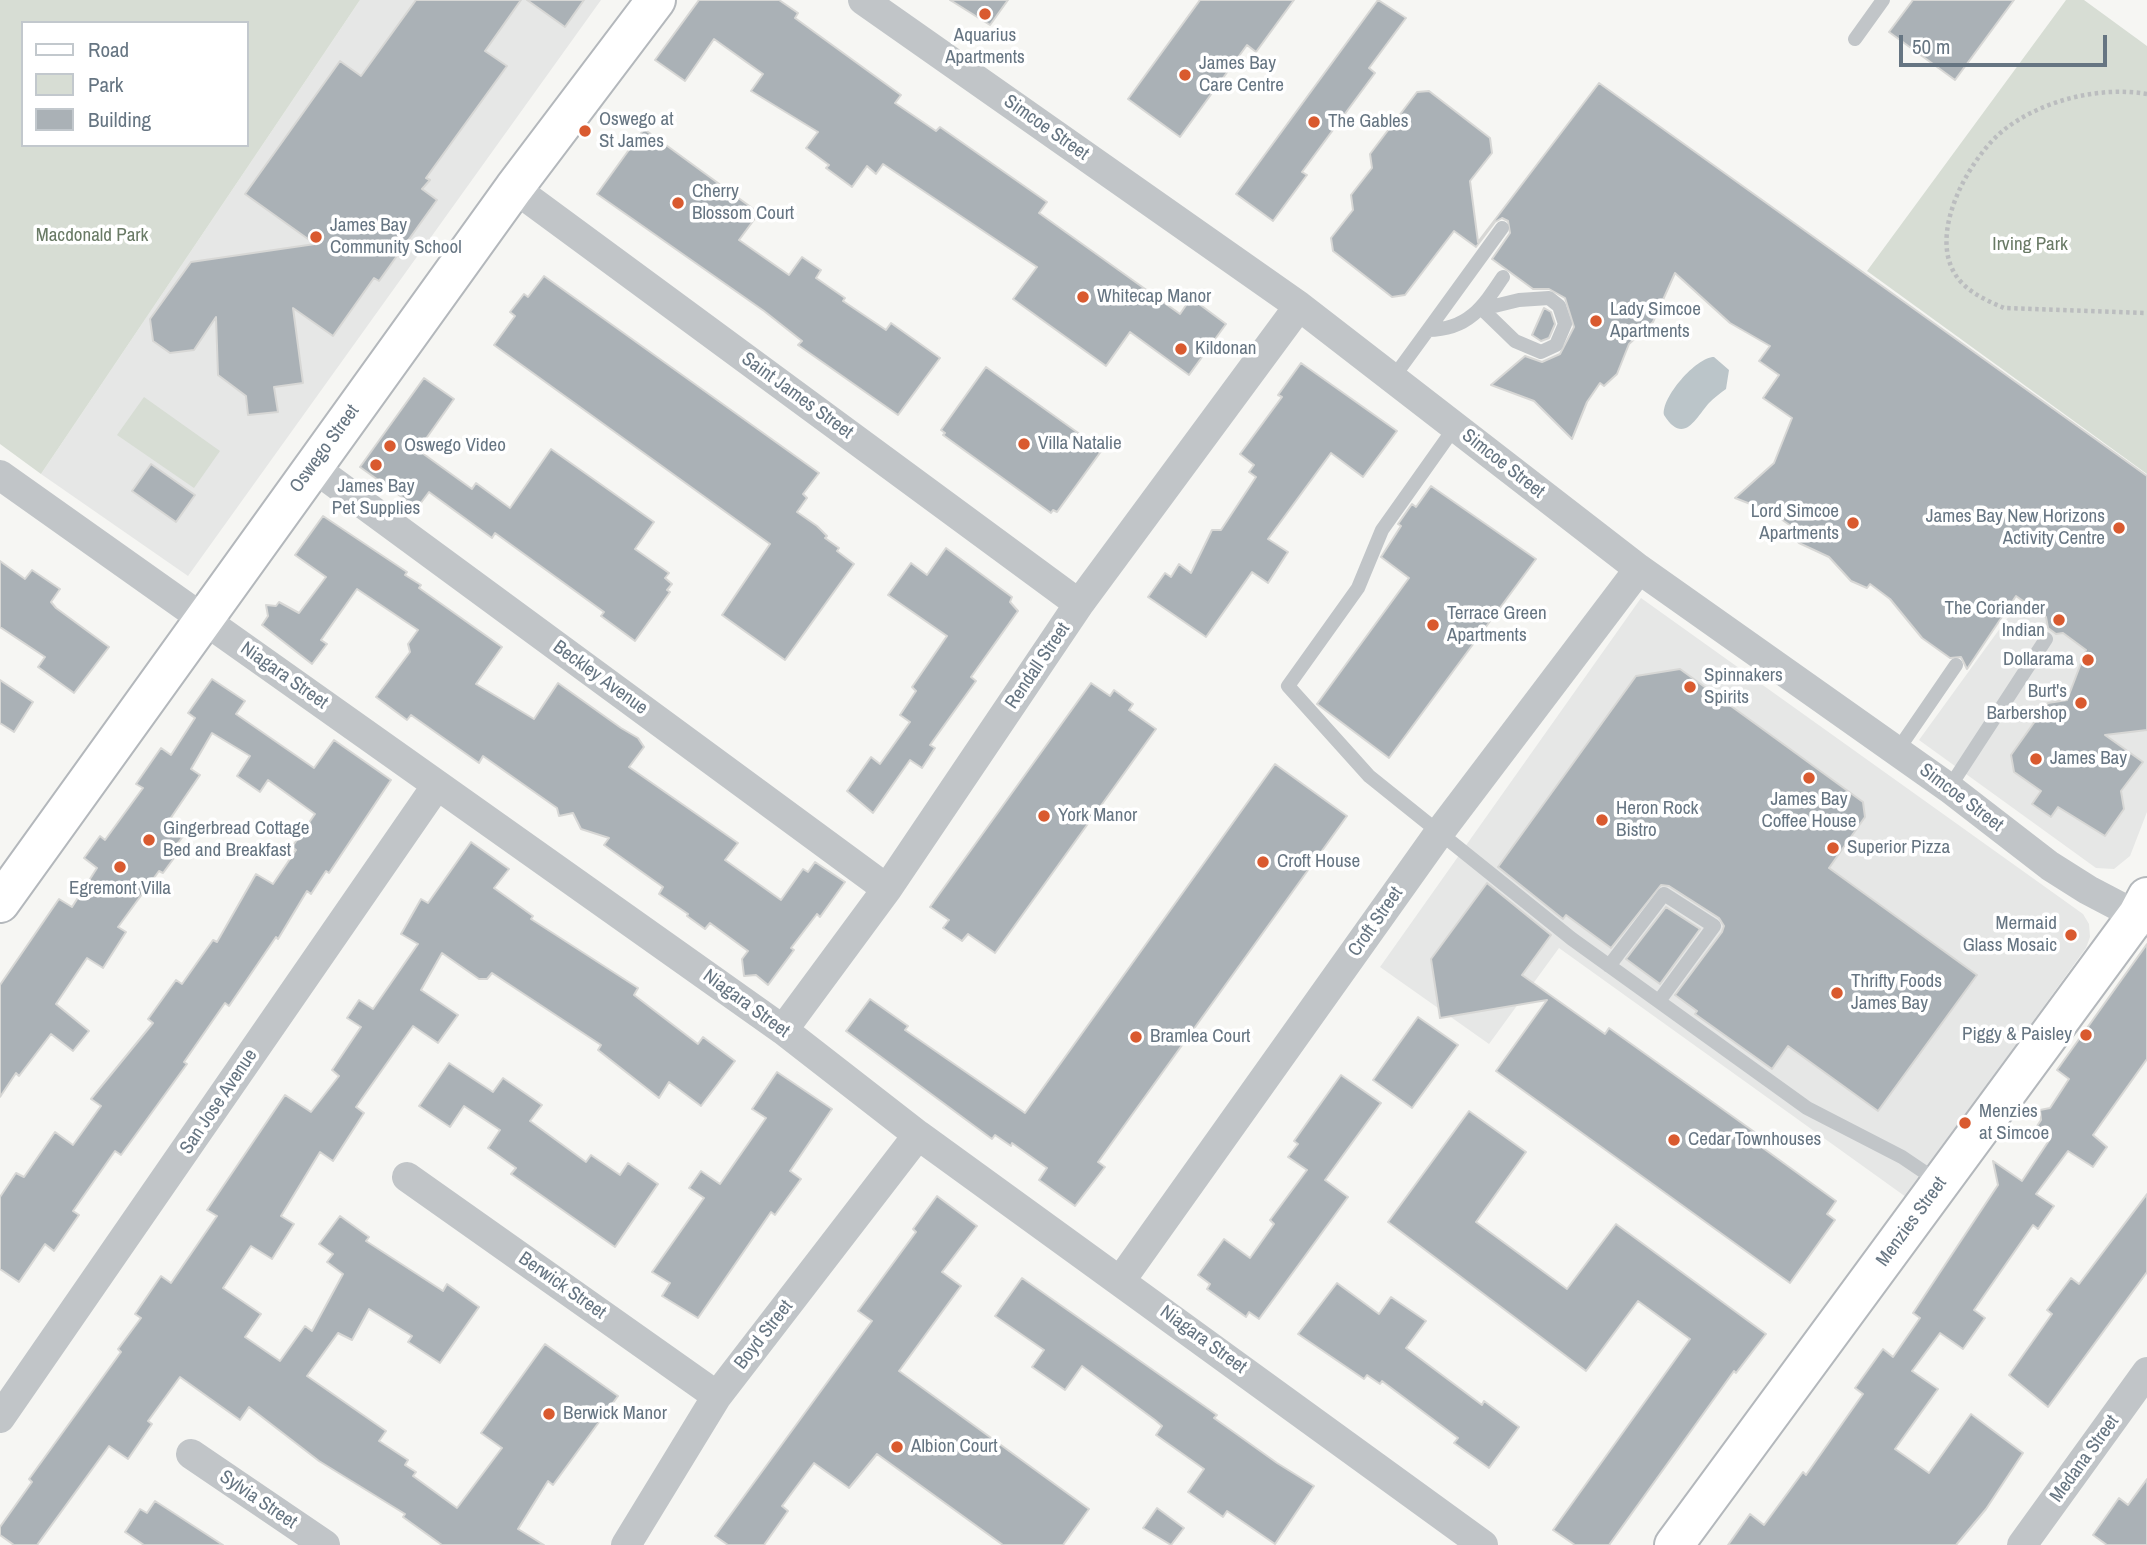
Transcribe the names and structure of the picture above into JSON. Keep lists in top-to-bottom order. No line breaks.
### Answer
{"streets":{"street":["Simcoe Street","Saint James Street","Oswego Street","Rendall Street","Niagara Street","Beckley Avenue","Croft Street","San Jose Avenue","Menzies Street","Berwick Street","Boyd Street","Medana Street","Sylvia Street"]},"crossings":[["Simcoe Street","Rendall Street"],["Simcoe Street","Croft Street"],["Simcoe Street","Menzies Street"],["Saint James Street","Oswego Street"],["Saint James Street","Rendall Street"],["Oswego Street","Niagara Street"],["Oswego Street","Beckley Avenue"],["Rendall Street","Niagara Street"],["Rendall Street","Beckley Avenue"],["Niagara Street","Croft Street"],["Niagara Street","San Jose Avenue"],["Niagara Street","Boyd Street"],["Berwick Street","Boyd Street"]],"parks":["Macdonald Park","Irving Park"],"places":["Aquarius Apartments","James Bay Care Centre","The Gables","Oswego at St James","Cherry Blossom Court","James Bay Community School","Whitecap Manor","Lady Simcoe Apartments","Kildonan","Villa Natalie","Oswego Video","James Bay Pet Supplies","Lord Simcoe Apartments","James Bay New Horizons Activity Centre","The Coriander Indian","Terrace Green Apartments","Dollarama","Spinnakers Spirits","Burt's Barbershop","James Bay","James Bay Coffee House","York Manor","Heron Rock Bistro","Gingerbread Cottage Bed and Breakfast","Superior Pizza","Croft House","Egremont Villa","Mermaid Glass Mosaic","Thrifty Foods James Bay","Piggy & Paisley","Bramlea Court","Menzies at Simcoe","Cedar Townhouses","Berwick Manor","Albion Court"],"legend":["Road","Park","Building"],"scale_bar":"50 m"}
